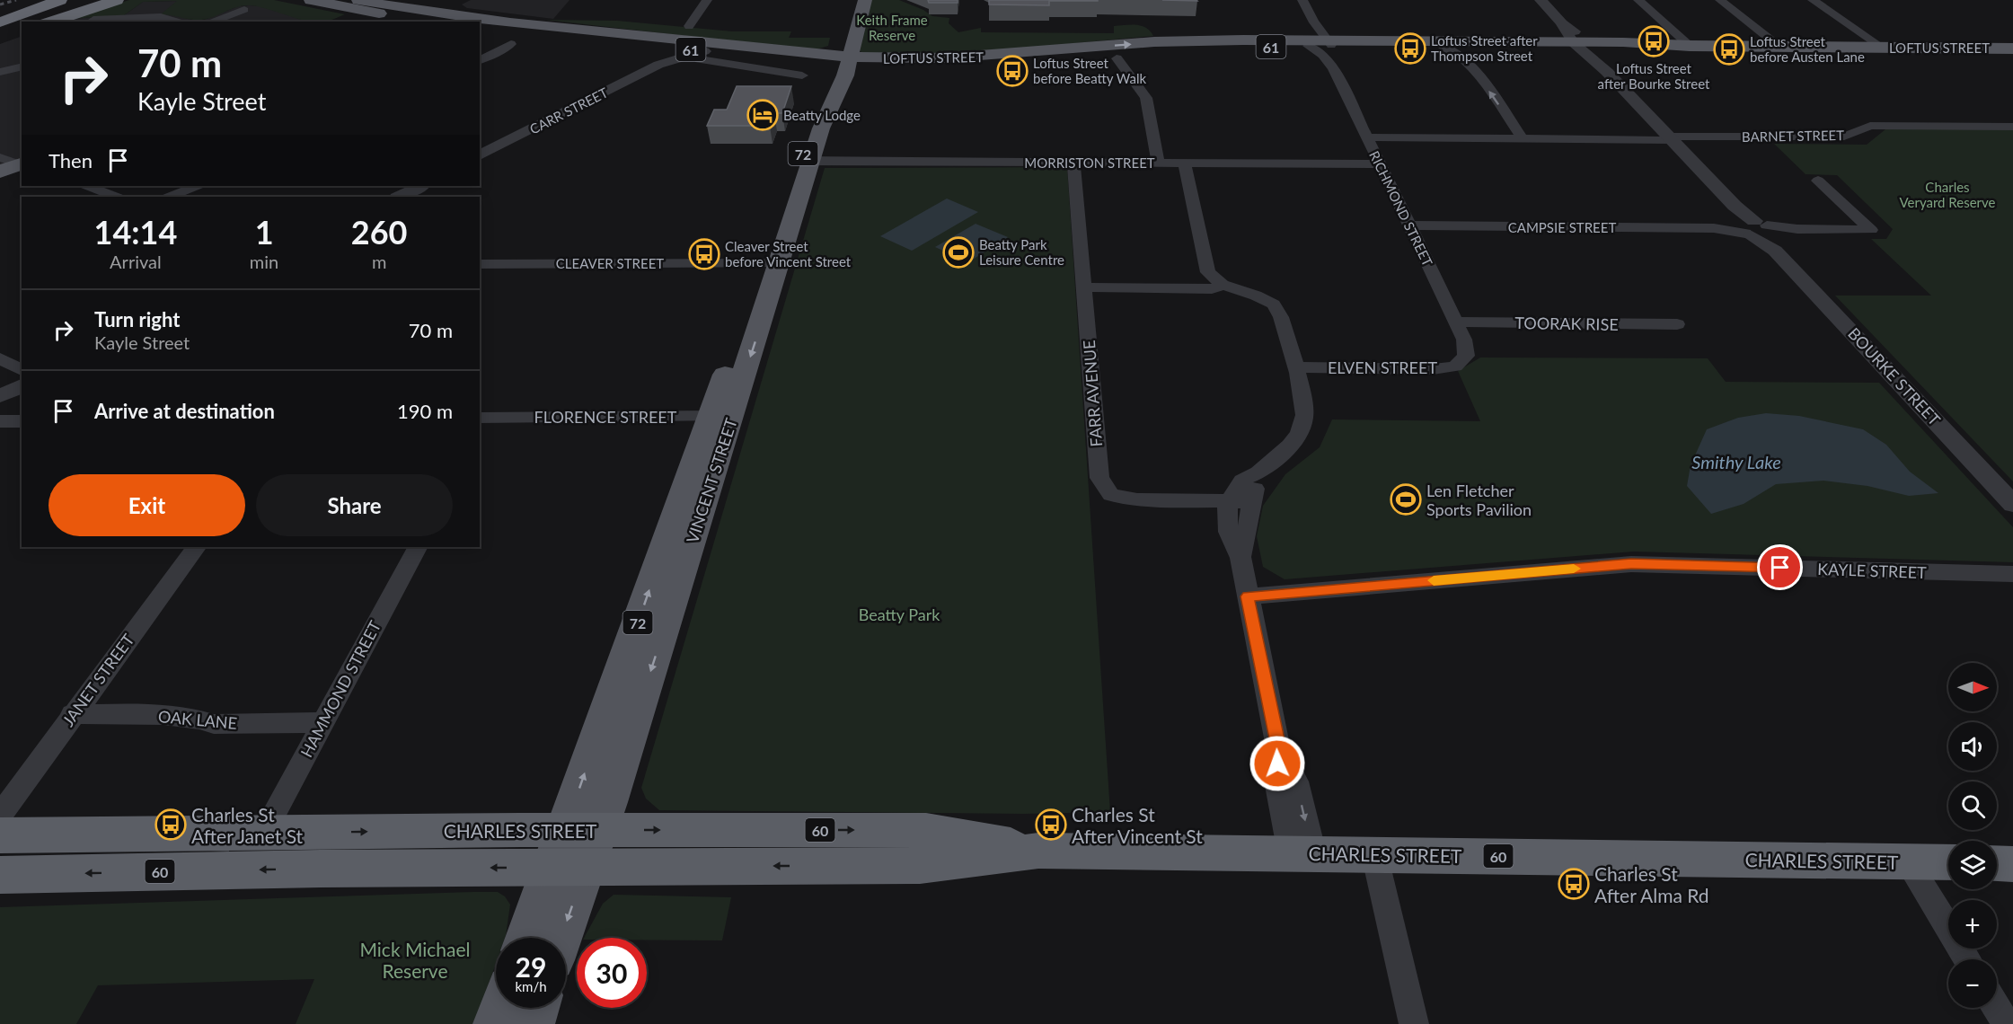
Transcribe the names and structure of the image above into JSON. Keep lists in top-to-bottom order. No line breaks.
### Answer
{"streets":{"highway":["CHARLES STREET","60"],"main road":["61","LOFTUS STREET","72","VINCENT STREET"],"street":["CARR STREET","BARNET STREET","MORRISTON STREET","RICHMOND STREET","CAMPSIE STREET","CLEAVER STREET","TOORAK RISE","ELVEN STREET","BOURKE STREET","FARR AVENUE","FLORENCE STREET","KAYLE STREET","JANET STREET","HAMMOND STREET","OAK LANE"]},"crossings":[["LOFTUS STREET","CARR STREET"],["LOFTUS STREET","RICHMOND STREET"],["LOFTUS STREET","BOURKE STREET"],["LOFTUS STREET","VINCENT STREET"],["BARNET STREET","RICHMOND STREET"],["BARNET STREET","BOURKE STREET"],["MORRISTON STREET","RICHMOND STREET"],["MORRISTON STREET","FARR AVENUE"],["MORRISTON STREET","VINCENT STREET"],["RICHMOND STREET","CAMPSIE STREET"],["RICHMOND STREET","TOORAK RISE"],["RICHMOND STREET","ELVEN STREET"],["CAMPSIE STREET","BOURKE STREET"],["CLEAVER STREET","VINCENT STREET"],["FLORENCE STREET","VINCENT STREET"],["VINCENT STREET","CHARLES STREET"],["JANET STREET","OAK LANE"],["HAMMOND STREET","OAK LANE"],["HAMMOND STREET","CHARLES STREET"]],"water":["Smithy Lake"],"parks":["Keith Frame Reserve","Charles Veryard Reserve","Beatty Park","Mick Michael Reserve"],"places":{"bus stop":["Loftus Street after Bourke Street","Loftus Street after Thompson Street","Loftus Street before Austen Lane","Loftus Street before Beatty Walk","Cleaver Street before Vincent Street","Charles St After Janet St","Charles St After Vincent St","Charles St After Alma Rd"],"hotel":["Beatty Lodge"],"sports":["Beatty Park Leisure Centre","Len Fletcher Sports Pavilion"]},"north":"right","page":{"turn":["70 m","Kayle Street"],"then":"Then","eta":["14:14","Arrival","1","min","260","m"],"list":[{"name":"Turn right","note":"Kayle Street","value":"70 m"},{"name":"Arrive at destination","value":"190 m"}],"buttons":["Exit","Share"],"map_buttons":["+","−"],"speed":"29 km/h","limit":"30"}}
